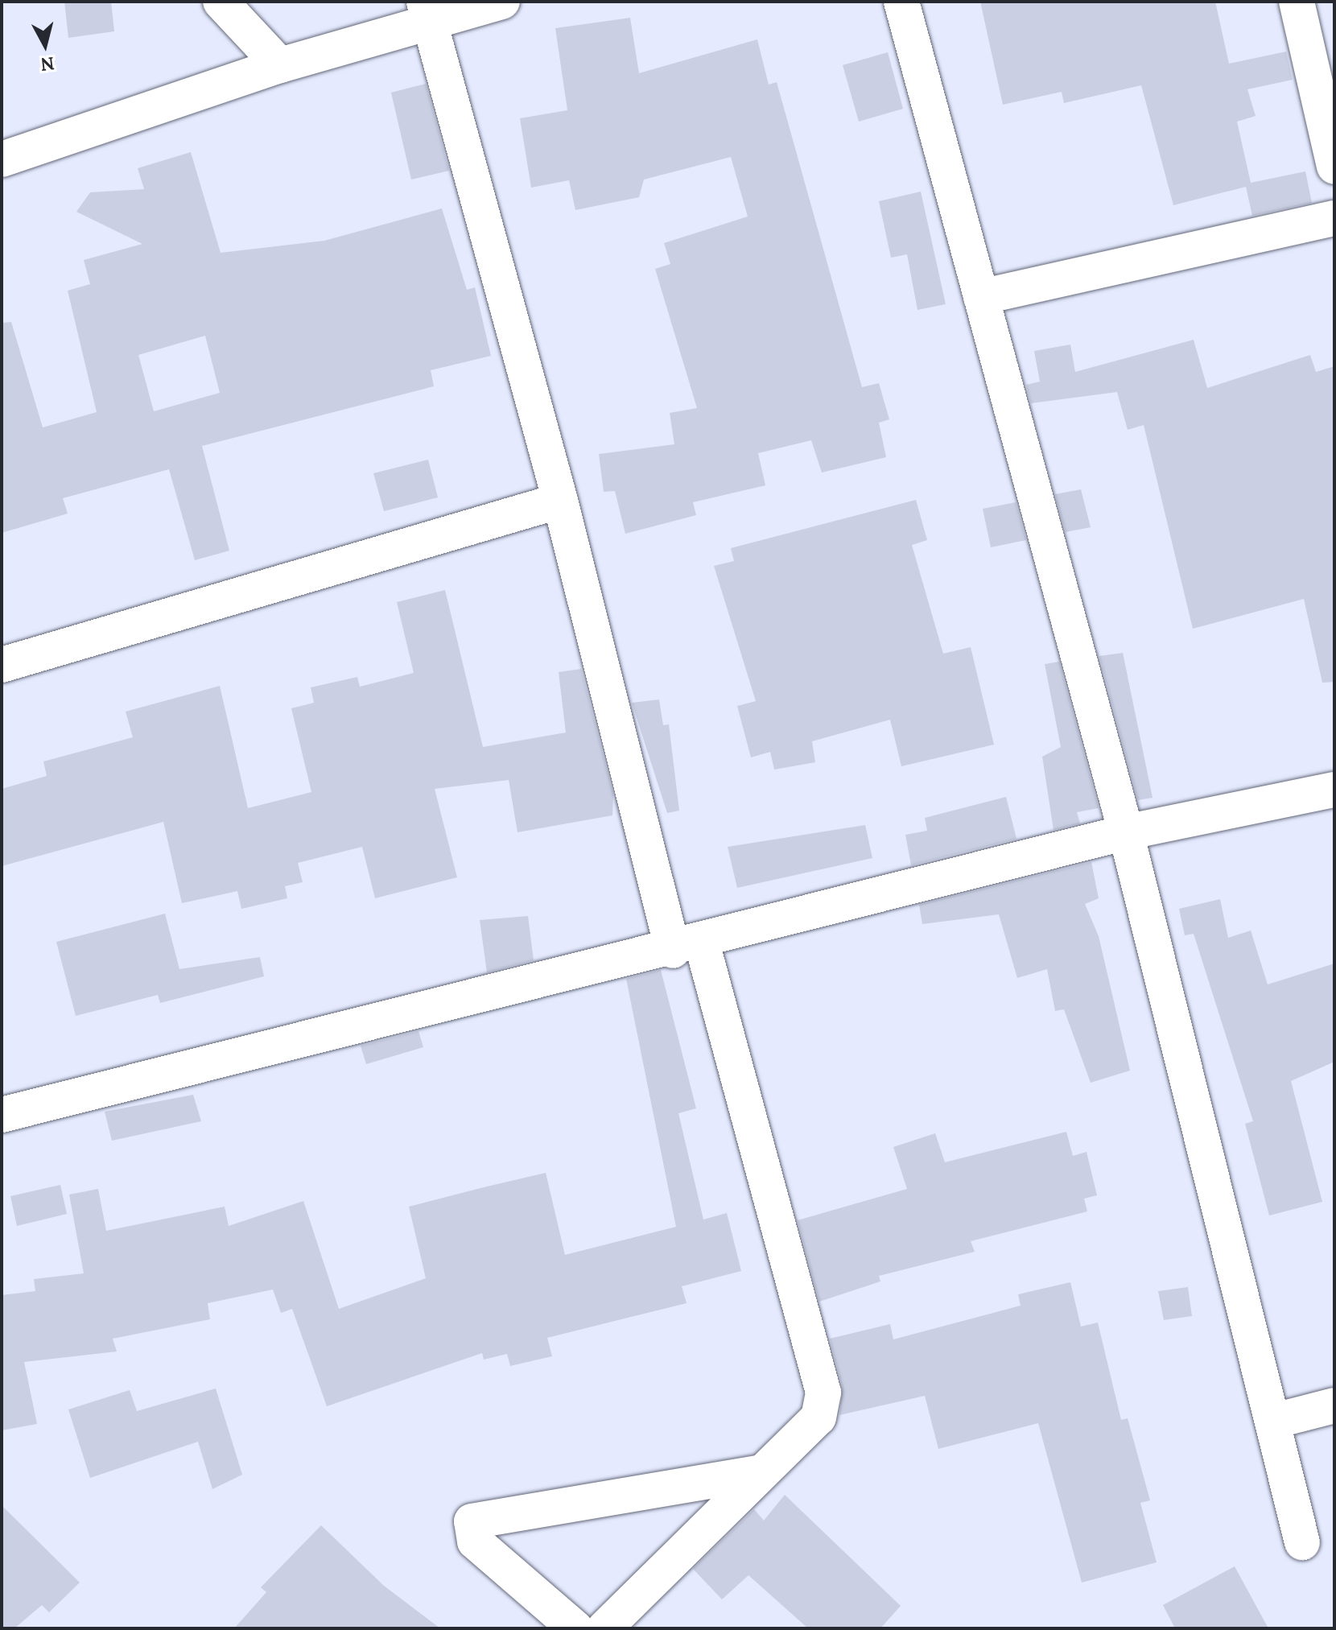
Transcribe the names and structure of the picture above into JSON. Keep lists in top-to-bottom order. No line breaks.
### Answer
{"north":"bottom"}
